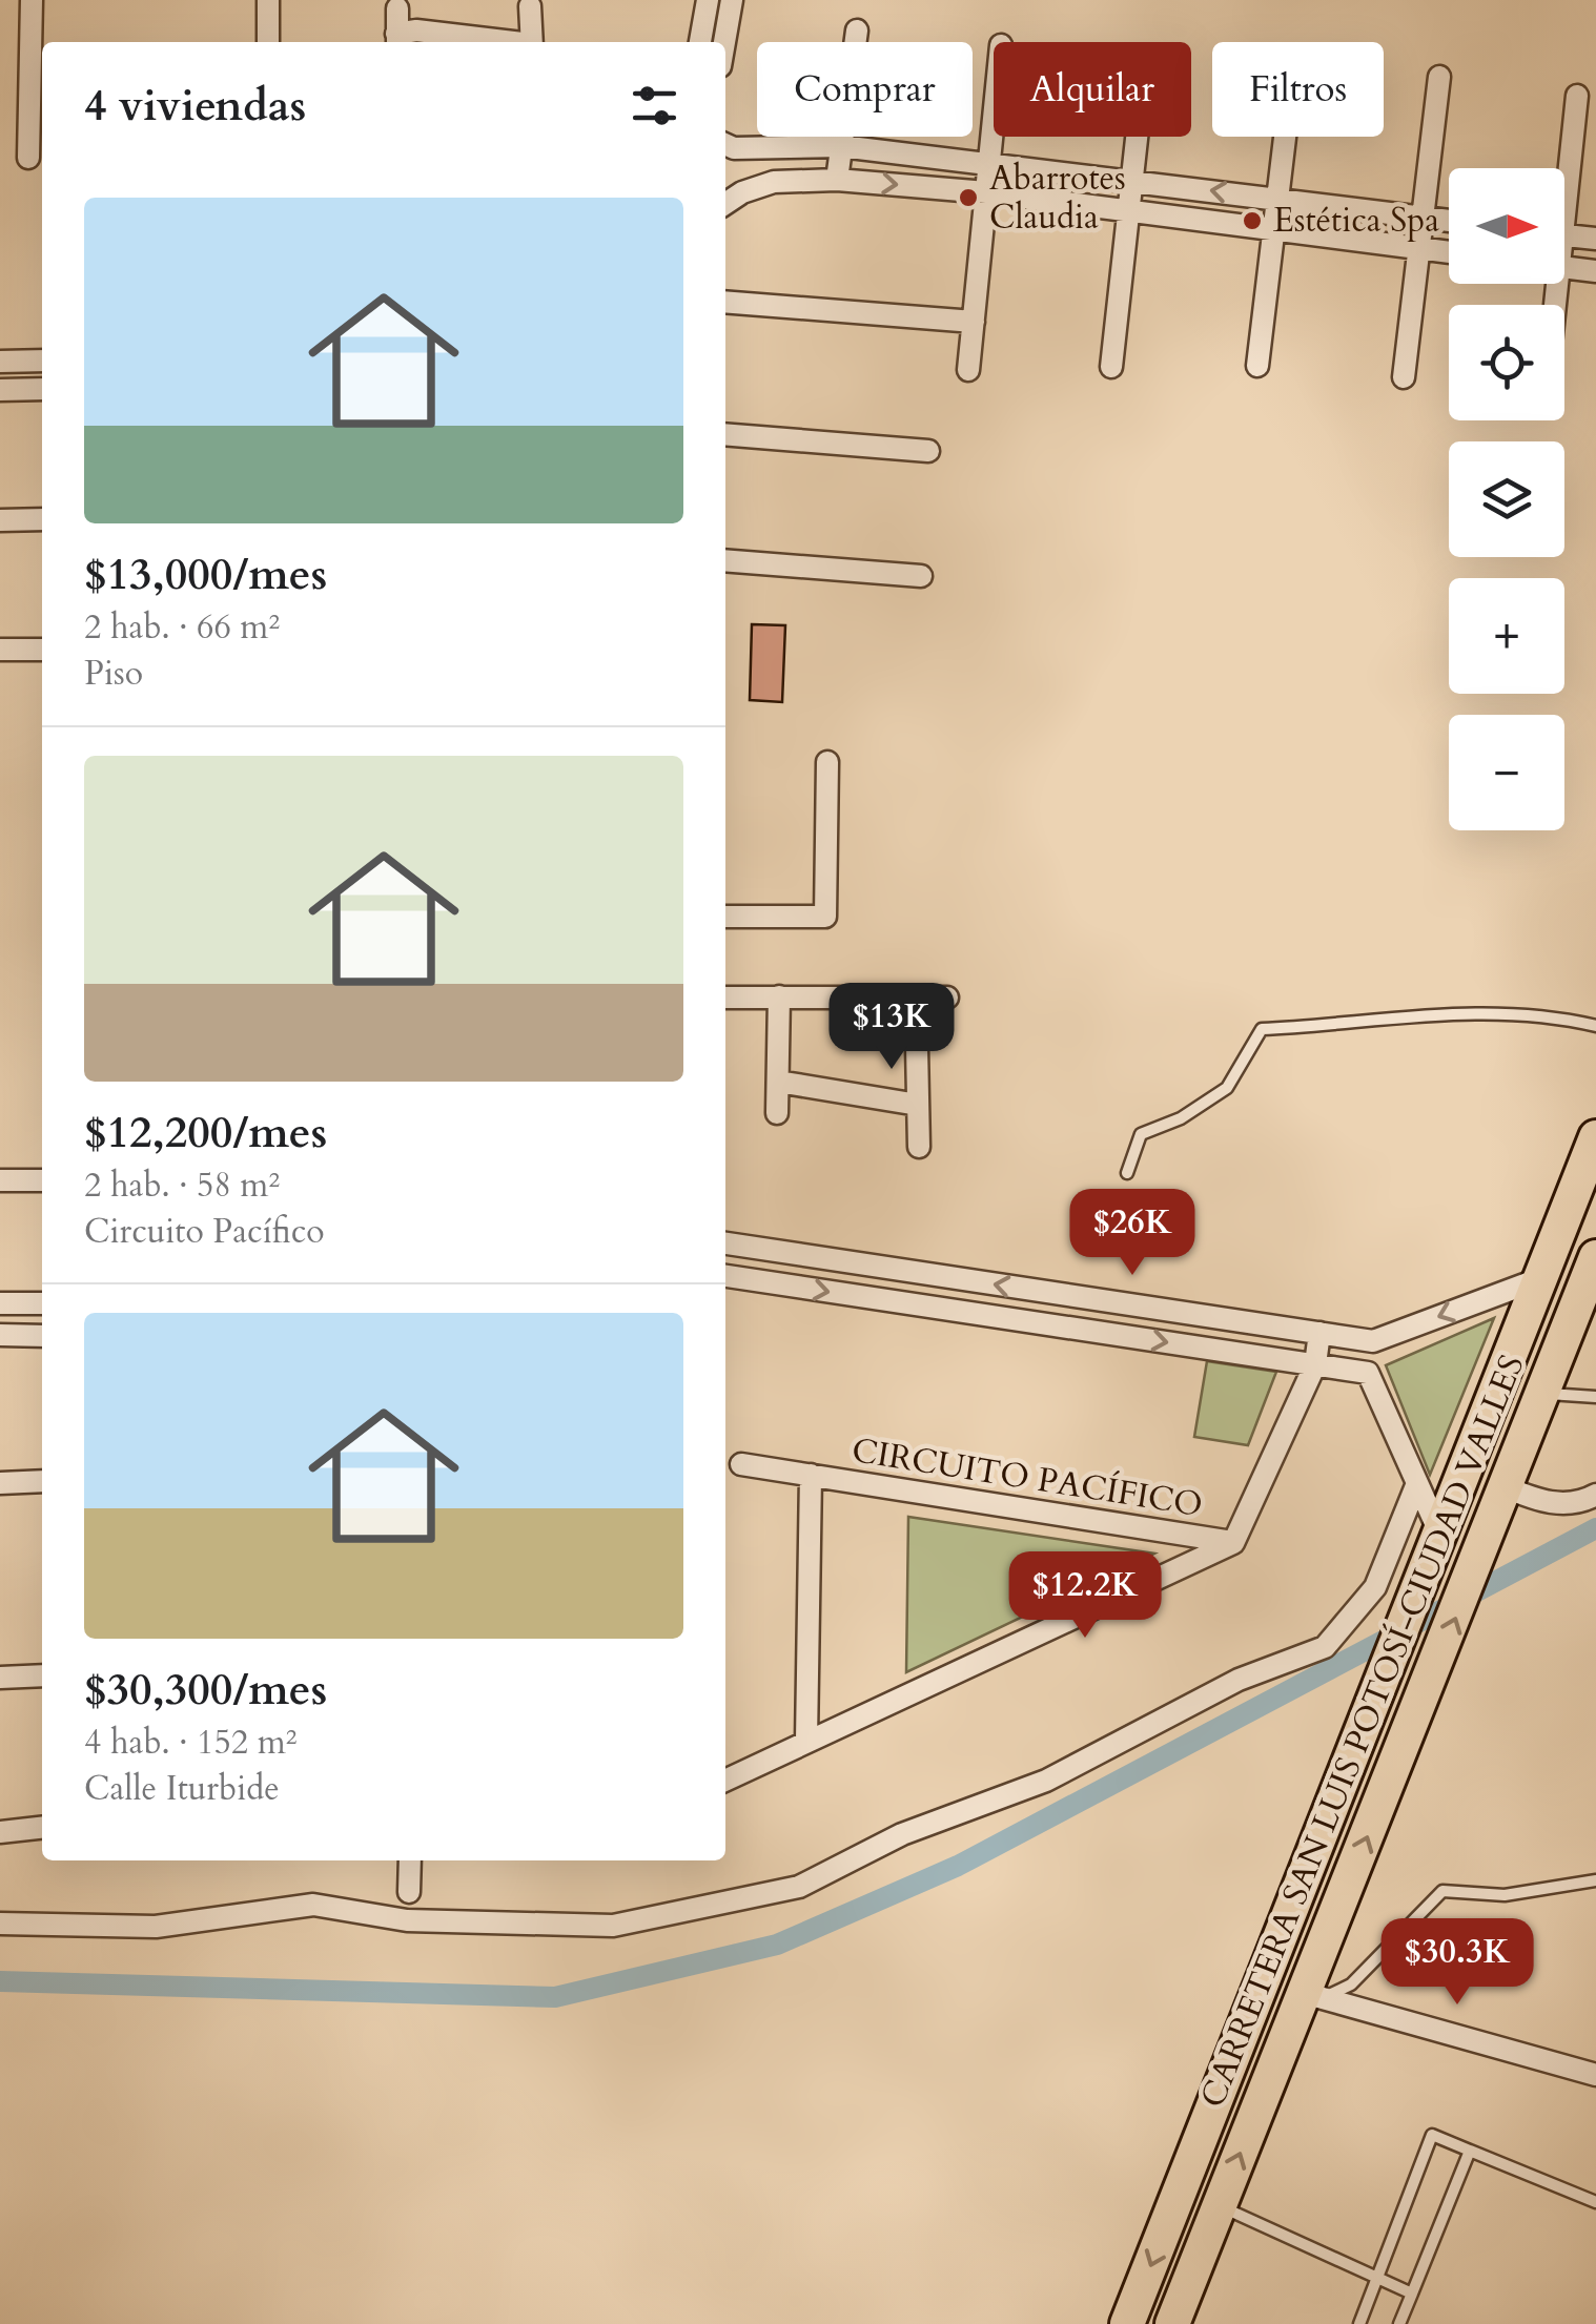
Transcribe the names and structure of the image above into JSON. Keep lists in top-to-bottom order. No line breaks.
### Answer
{"streets":{"main road":["CARRETERA SAN LUIS POTOSÍ-CIUDAD VALLES"],"street":["CIRCUITO PACÍFICO"]},"places":["Abarrotes Claudia","Estética Spa"],"north":"right","page":{"chip":["Comprar","Alquilar","Filtros"],"heading":"4 viviendas","map_buttons":["+","−"],"list":[{"name":"$13,000/mes","note":"2 hab. · 66 m² · Piso"},{"name":"$12,200/mes","note":"2 hab. · 58 m² · Circuito Pacífico"},{"name":"$30,300/mes","note":"4 hab. · 152 m² · Calle Iturbide"}],"price":["$13K","$26K","$12.2K","$30.3K"]}}
